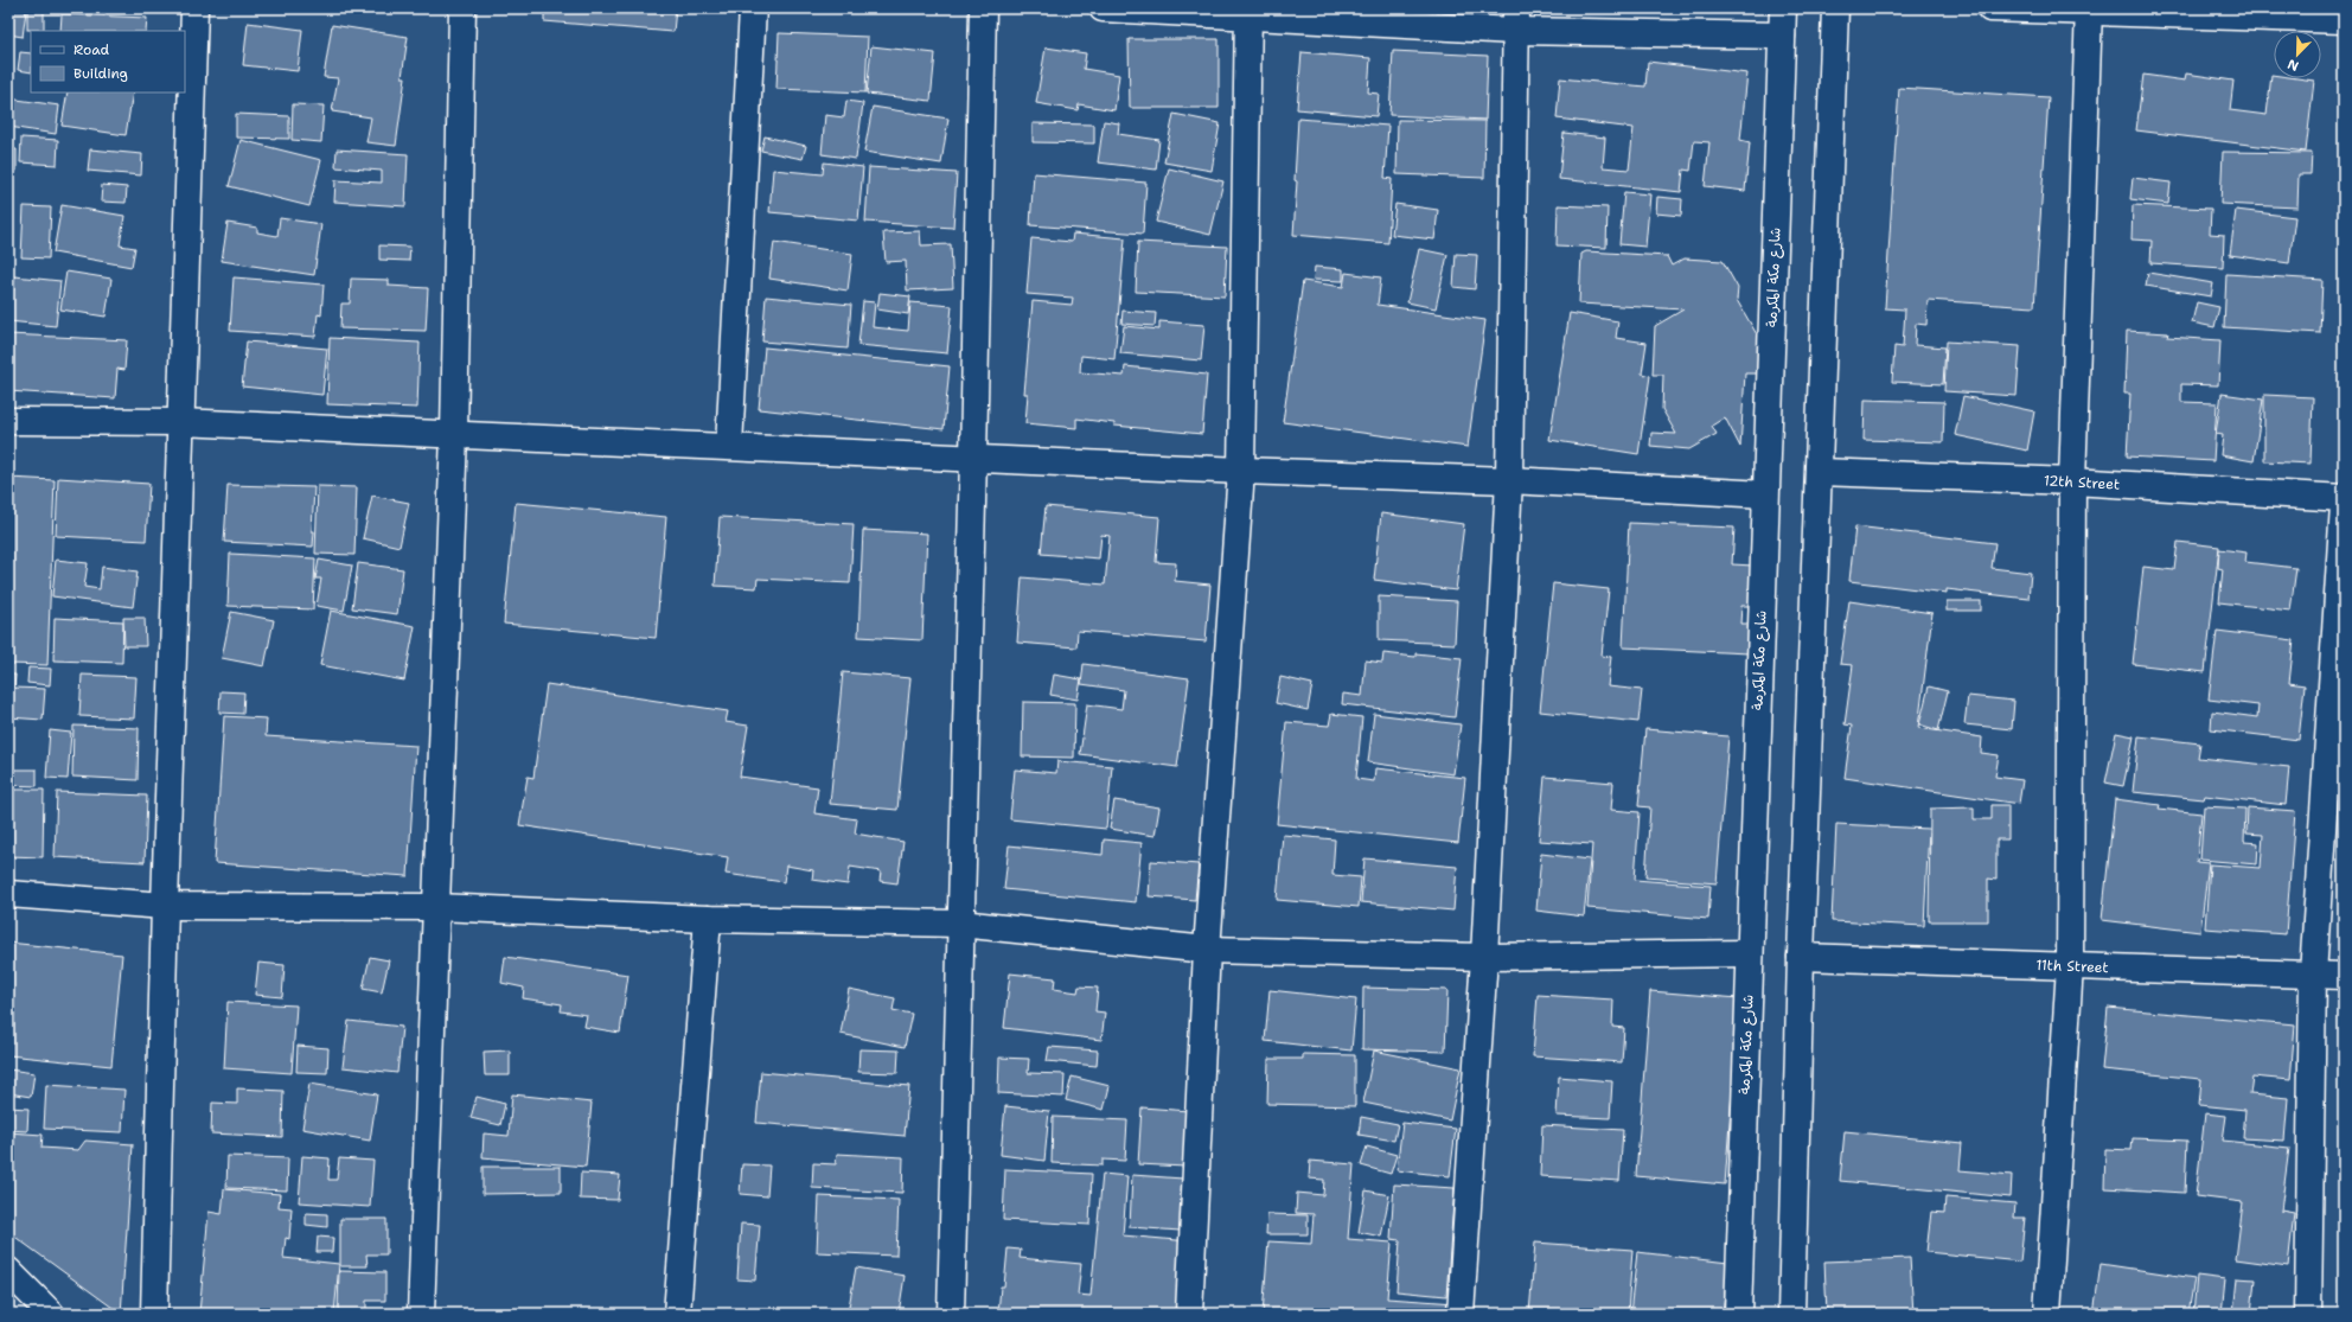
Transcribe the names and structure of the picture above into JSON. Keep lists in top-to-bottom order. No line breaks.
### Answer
{"streets":{"street":["شارع مكة المكرمة","12th Street","11th Street"]},"legend":["Road","Building"],"north":"bottom left"}
